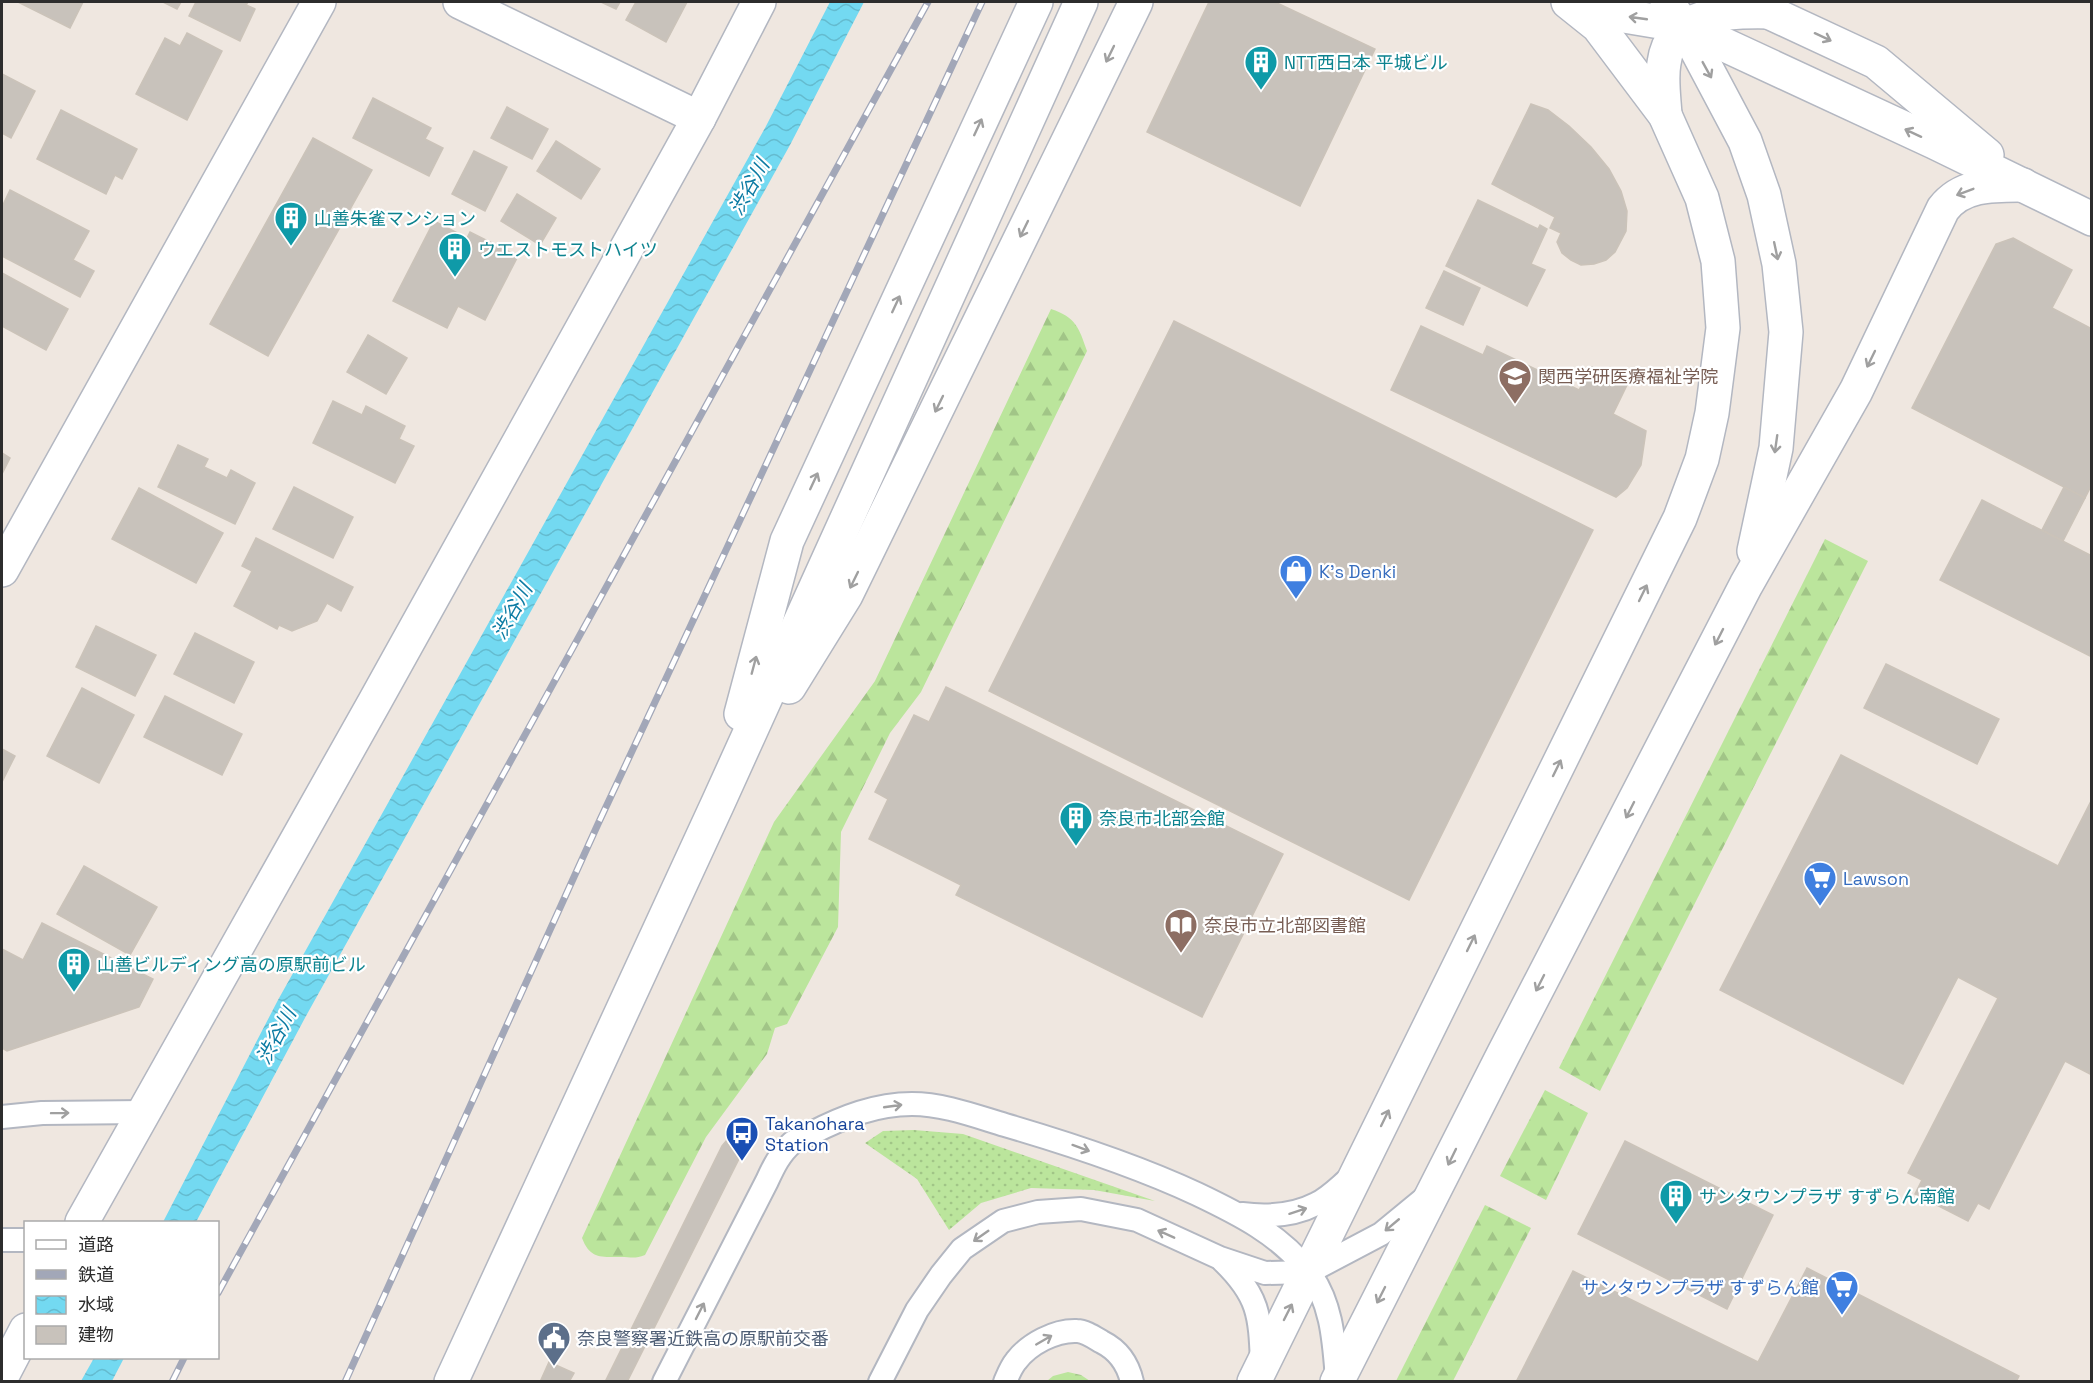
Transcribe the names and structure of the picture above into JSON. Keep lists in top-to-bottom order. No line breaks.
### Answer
{"water":["渋谷川"],"places":{"building":["NTT西日本 平城ビル","山善朱雀マンション","ウエストモストハイツ","奈良市北部会館","山善ビルディング高の原駅前ビル","サンタウンプラザ すずらん南館"],"school or university":["関西学研医療福祉学院"],"shop":["K's Denki"],"supermarket":["Lawson","サンタウンプラザ すずらん館"],"library":["奈良市立北部図書館"],"bus stop":["Takanohara Station"],"public building":["奈良警察署近鉄高の原駅前交番"]},"legend":["道路","鉄道","水域","建物"]}
